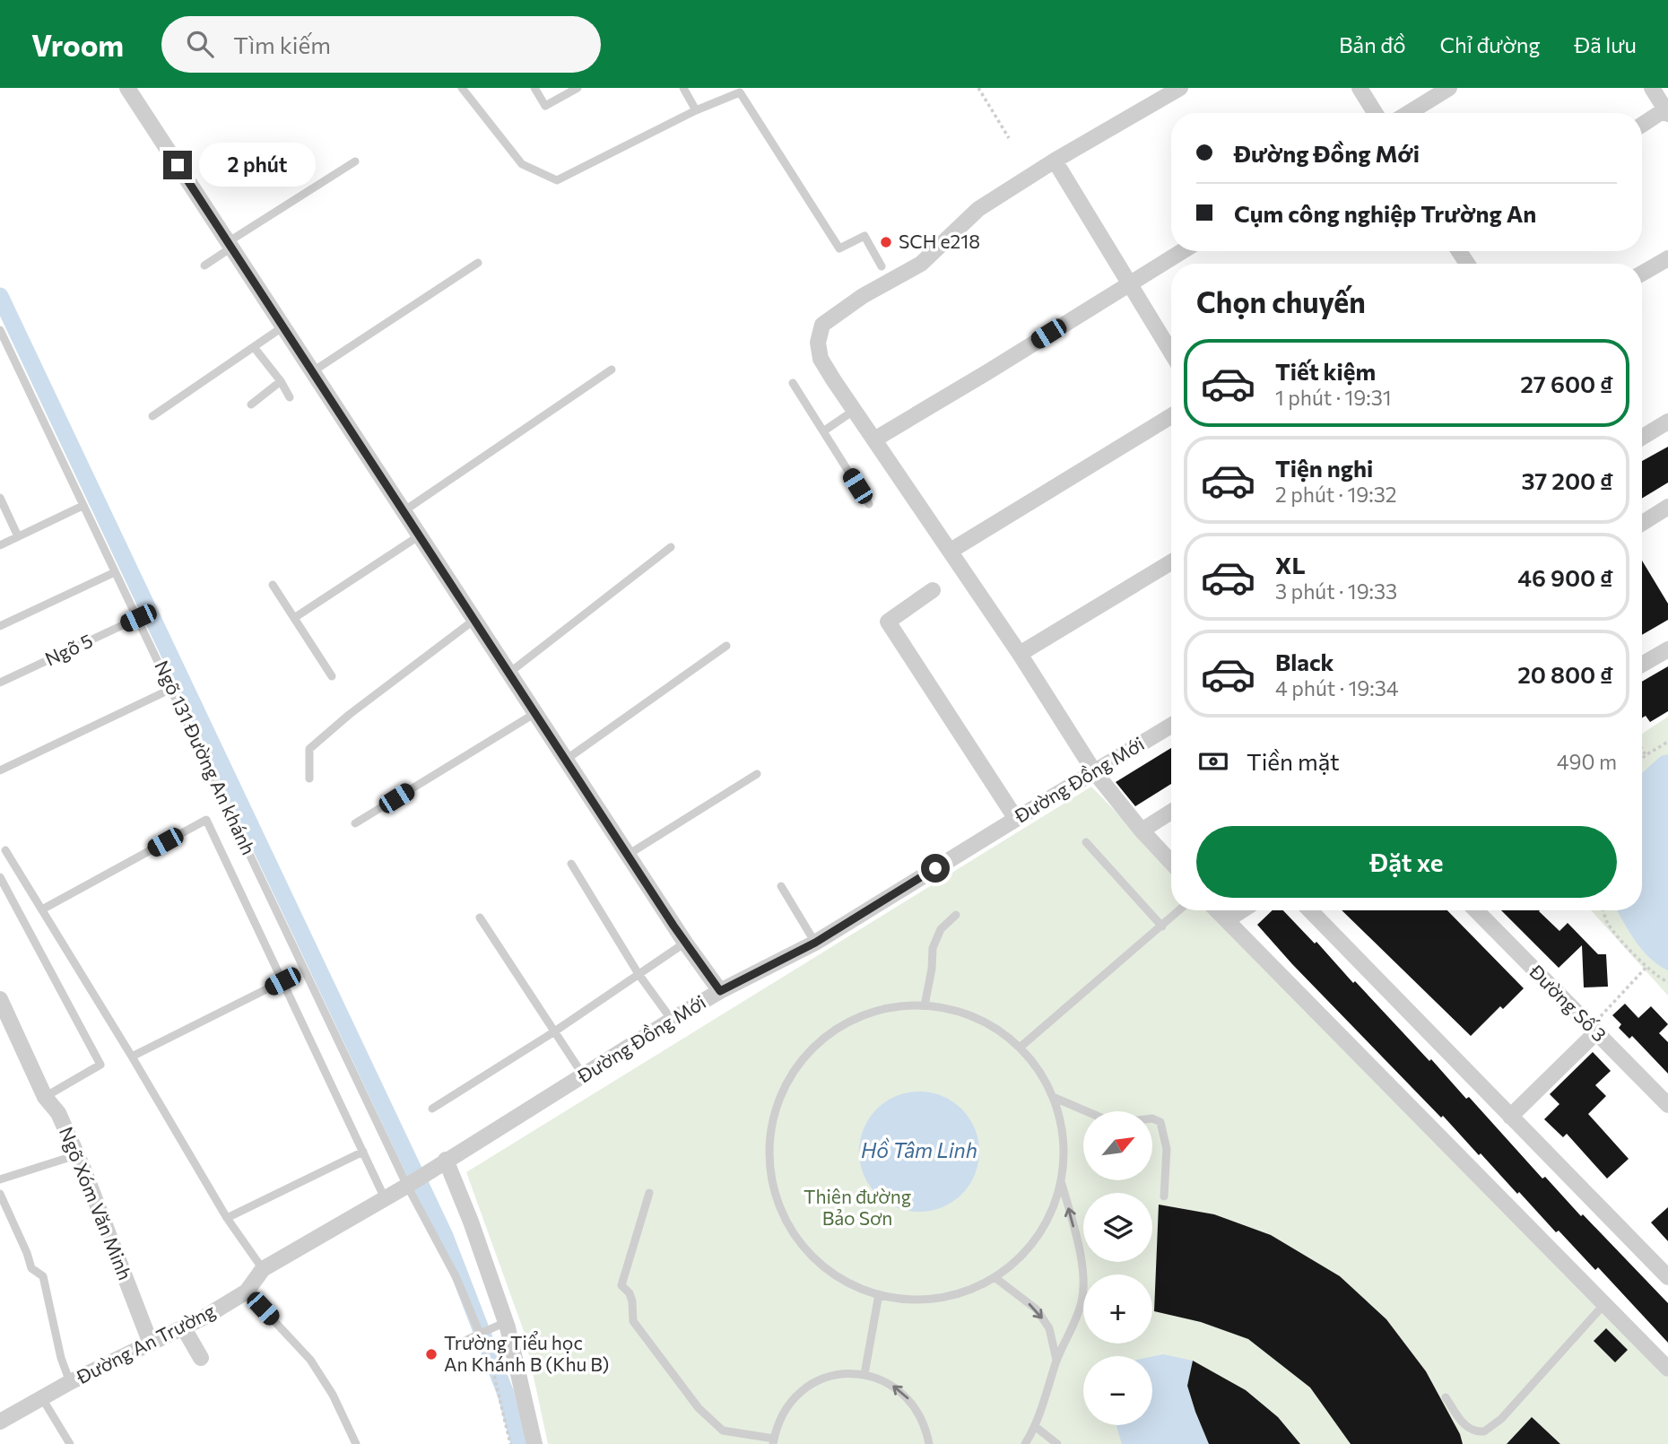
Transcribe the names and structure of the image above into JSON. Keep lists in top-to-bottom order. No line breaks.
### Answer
{"streets":{"street":["Đường Đồng Mới","Đường Số 3","Ngõ Xóm Văn Minh","Đường An Trường"],"lane":["Ngõ 5","Ngõ 131 Đường An khánh"]},"crossings":[["Ngõ 5","Ngõ 131 Đường An khánh"],["Ngõ 131 Đường An khánh","Đường Đồng Mới"],["Ngõ 131 Đường An khánh","Đường An Trường"],["Đường Đồng Mới","Đường An Trường"],["Ngõ Xóm Văn Minh","Đường An Trường"]],"water":["Hồ Tâm Linh"],"parks":["Thiên đường Bảo Sơn"],"places":["SCH e218","Trường Tiểu học An Khánh B (Khu B)"],"north":"top right","page":{"header":"Vroom","search":"Tìm kiếm","nav":["Bản đồ","Chỉ đường","Đã lưu"],"banner":["Đường Đồng Mới","Cụm công nghiệp Trường An"],"bubble":"2 phút","heading":"Chọn chuyến","list":[{"name":"Tiết kiệm","note":"1 phút · 19:31","value":"27 600 ₫"},{"name":"Tiện nghi","note":"2 phút · 19:32","value":"37 200 ₫"},{"name":"XL","note":"3 phút · 19:33","value":"46 900 ₫"},{"name":"Black","note":"4 phút · 19:34","value":"20 800 ₫"}],"pay":["Tiền mặt","490 m"],"buttons":"Đặt xe","map_buttons":["+","−"]}}
